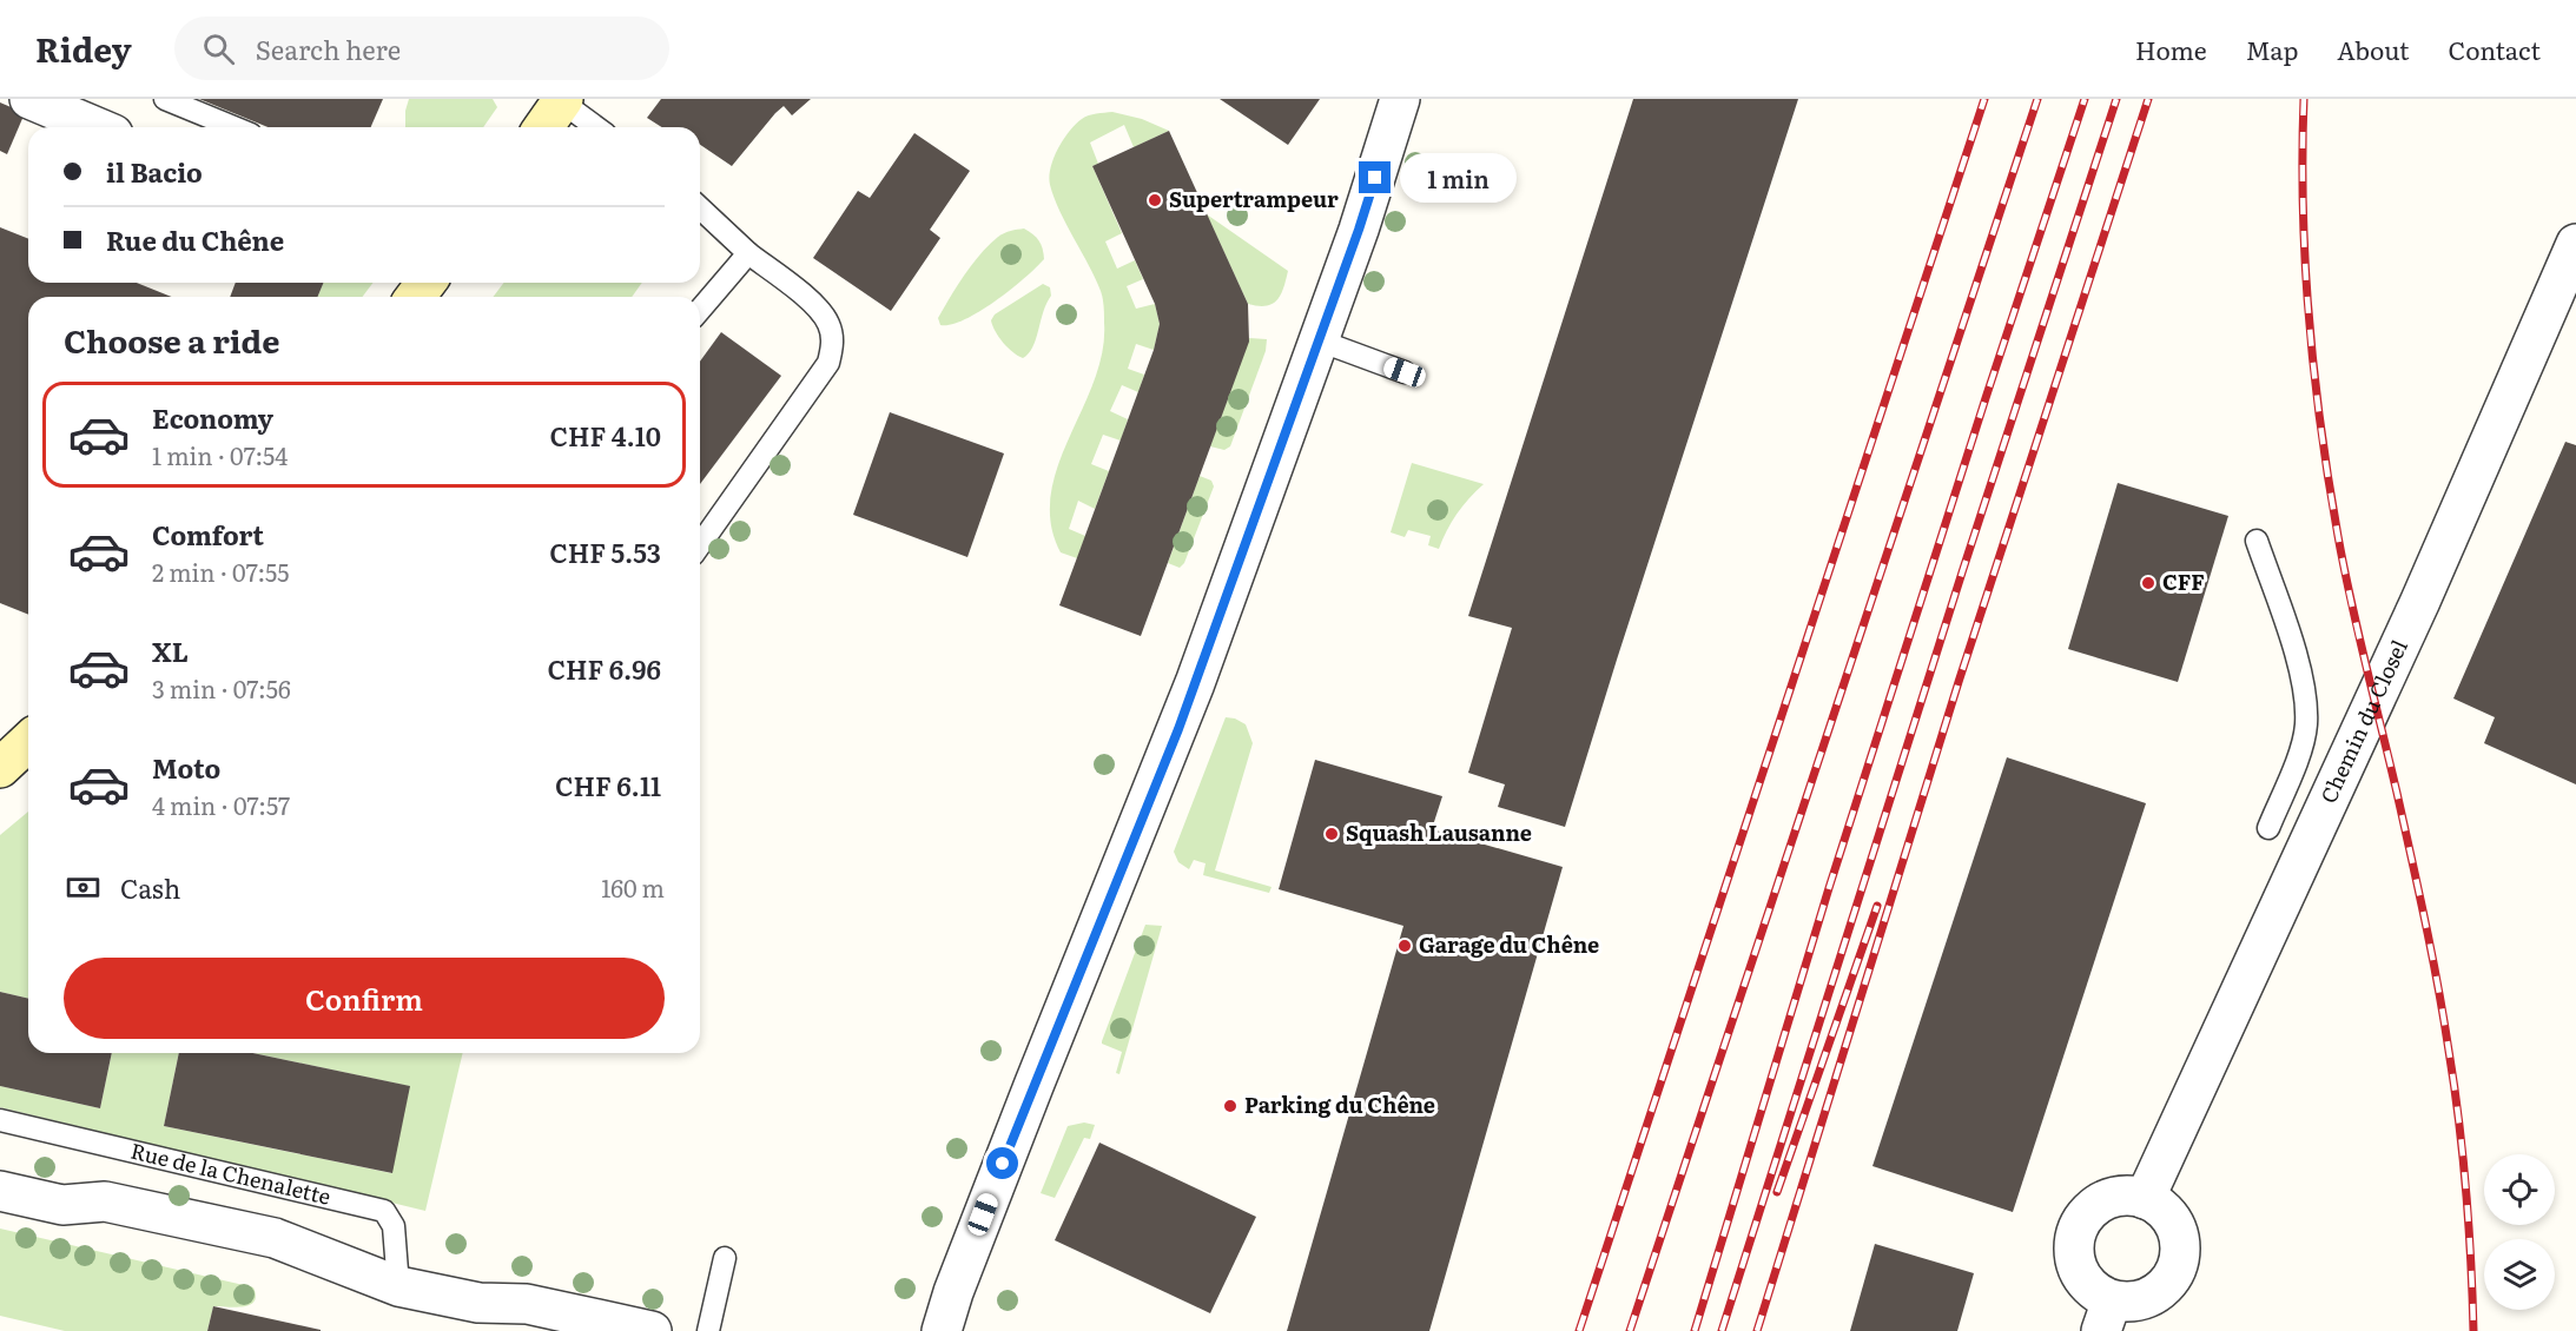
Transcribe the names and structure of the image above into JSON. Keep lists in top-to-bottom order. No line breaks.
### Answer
{"streets":{"street":["Chemin du Closel"],"lane":["Rue de la Chenalette"]},"places":["Supertrampeur","CFF","Squash Lausanne","Garage du Chêne","Parking du Chêne"],"page":{"header":"Ridey","search":"Search here","nav":["Home","Map","About","Contact"],"banner":["il Bacio","Rue du Chêne"],"bubble":"1 min","heading":"Choose a ride","list":[{"name":"Economy","note":"1 min · 07:54","value":"CHF 4.10"},{"name":"Comfort","note":"2 min · 07:55","value":"CHF 5.53"},{"name":"XL","note":"3 min · 07:56","value":"CHF 6.96"},{"name":"Moto","note":"4 min · 07:57","value":"CHF 6.11"}],"pay":["Cash","160 m"],"buttons":"Confirm"}}
